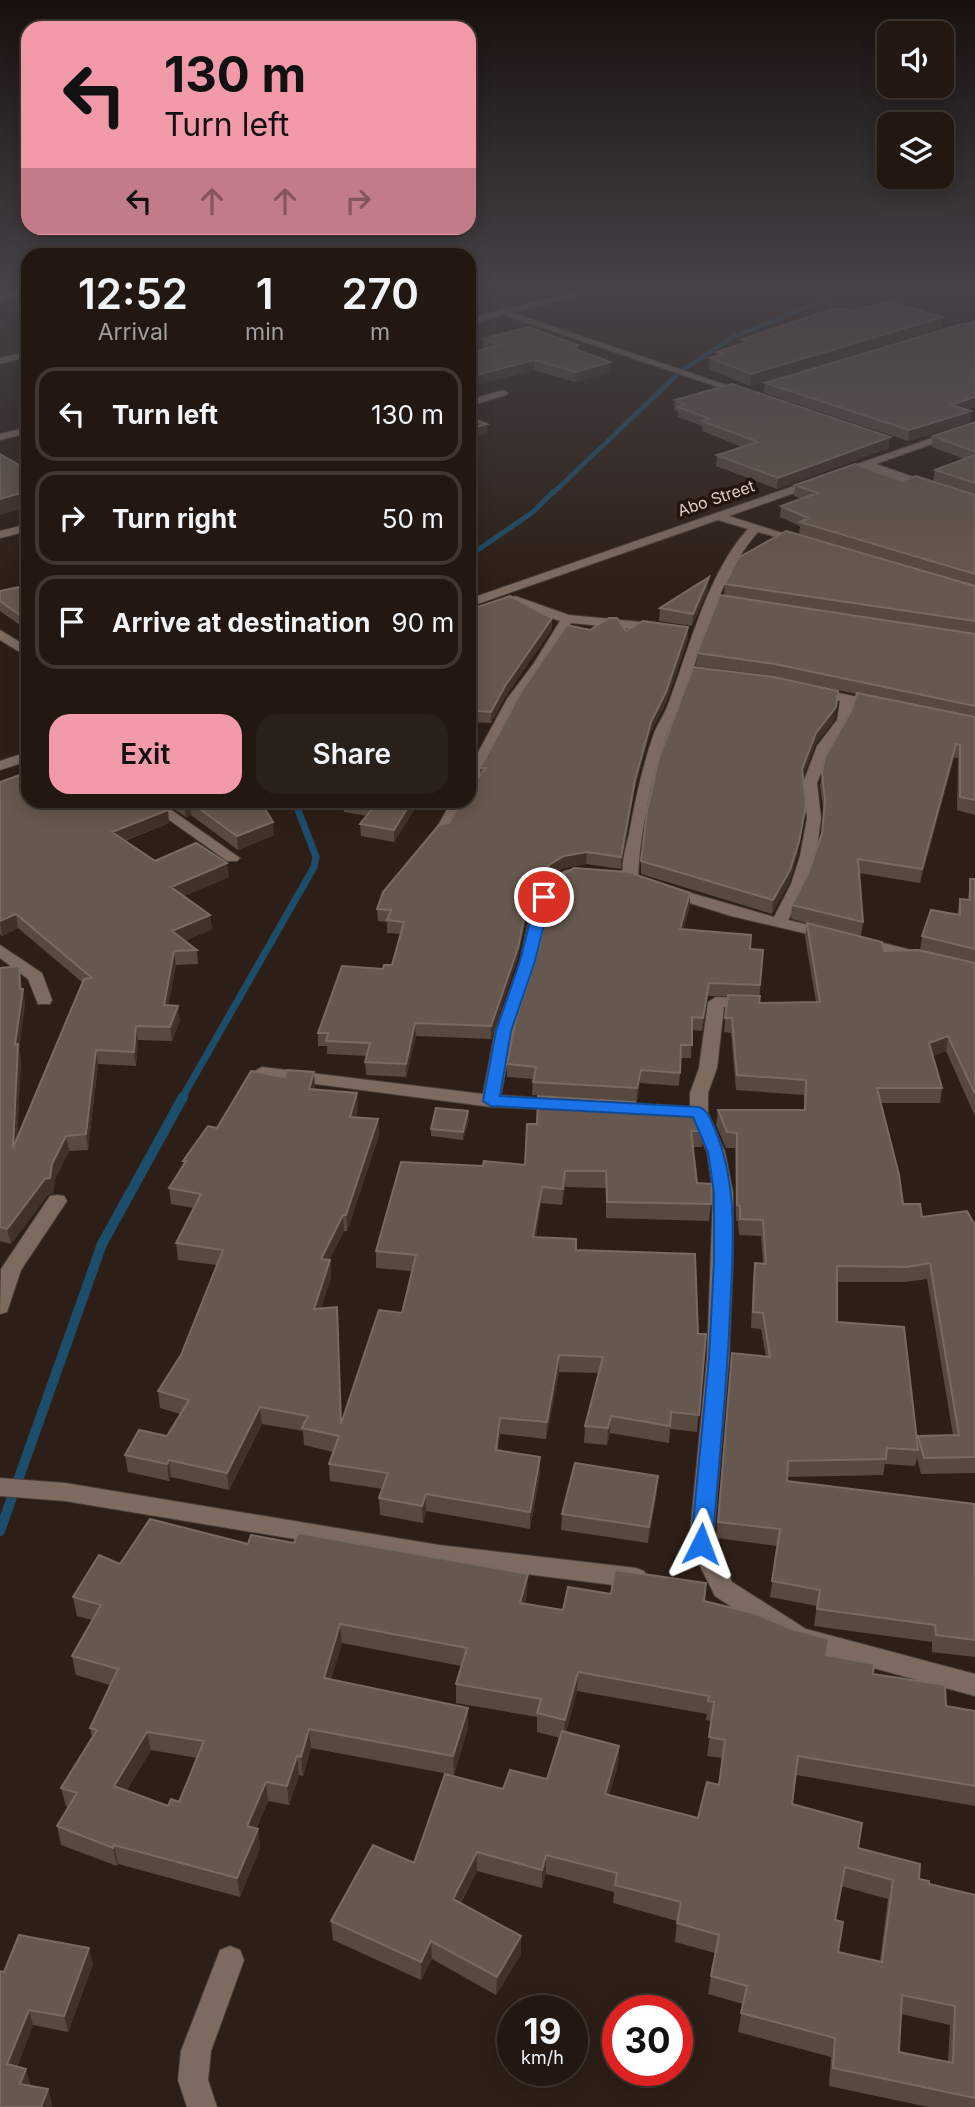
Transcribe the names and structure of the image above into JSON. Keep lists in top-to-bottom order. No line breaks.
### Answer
{"streets":{"street":["Abo Street"]},"page":{"turn":["130 m","Turn left"],"eta":["12:52","Arrival","1","min","270","m"],"list":[{"name":"Turn left","value":"130 m"},{"name":"Turn right","value":"50 m"},{"name":"Arrive at destination","value":"90 m"}],"buttons":["Exit","Share"],"speed":"19 km/h","limit":"30"}}
